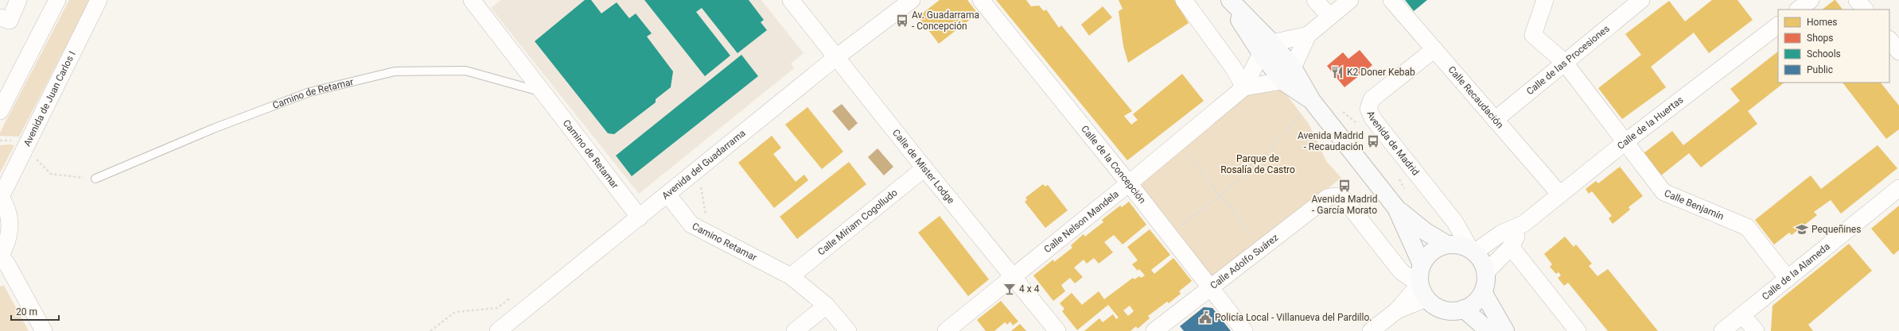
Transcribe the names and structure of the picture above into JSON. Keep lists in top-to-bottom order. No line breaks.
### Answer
{"streets":{"street":["Calle de las Procesiones","Camino de Retamar","Calle Recaudación","Avenida de Juan Carlos I","Calle de la Huertas","Avenida de Madrid","Avenida del Guadarrama","Calle de la Concepción","Calle de Mister Lodge","Calle Benjamín","Calle Míriam Cogolludo","Calle Nelson Mandela","Camino Retamar","Calle Adolfo Suárez","Calle de la Alameda"]},"crossings":[["Calle de las Procesiones","Calle Recaudación"],["Calle de las Procesiones","Calle Benjamín"],["Camino de Retamar","Avenida del Guadarrama"],["Calle Recaudación","Calle de la Huertas"],["Calle Recaudación","Avenida de Madrid"],["Calle de la Huertas","Avenida de Madrid"],["Calle de la Huertas","Calle Benjamín"],["Calle de la Huertas","Calle Adolfo Suárez"],["Avenida de Madrid","Calle Adolfo Suárez"],["Avenida del Guadarrama","Calle de Mister Lodge"],["Avenida del Guadarrama","Camino Retamar"],["Calle de la Concepción","Calle Nelson Mandela"],["Calle de la Concepción","Calle Adolfo Suárez"],["Calle de Mister Lodge","Calle Míriam Cogolludo"],["Calle de Mister Lodge","Calle Nelson Mandela"],["Calle Benjamín","Calle de la Alameda"],["Calle Míriam Cogolludo","Camino Retamar"]],"parks":["Parque de Rosalía de Castro"],"places":{"bus stop":["Av. Guadarrama - Concepción","Avenida Madrid - Recaudación","Avenida Madrid - García Morato"],"restaurant":["K2 Doner Kebab"],"school or university":["Pequeñines"],"bar":["4 x 4"],"public building":["Policía Local - Villanueva del Pardillo."]},"legend":["Homes","Shops","Schools","Public"],"scale_bar":"20 m"}
